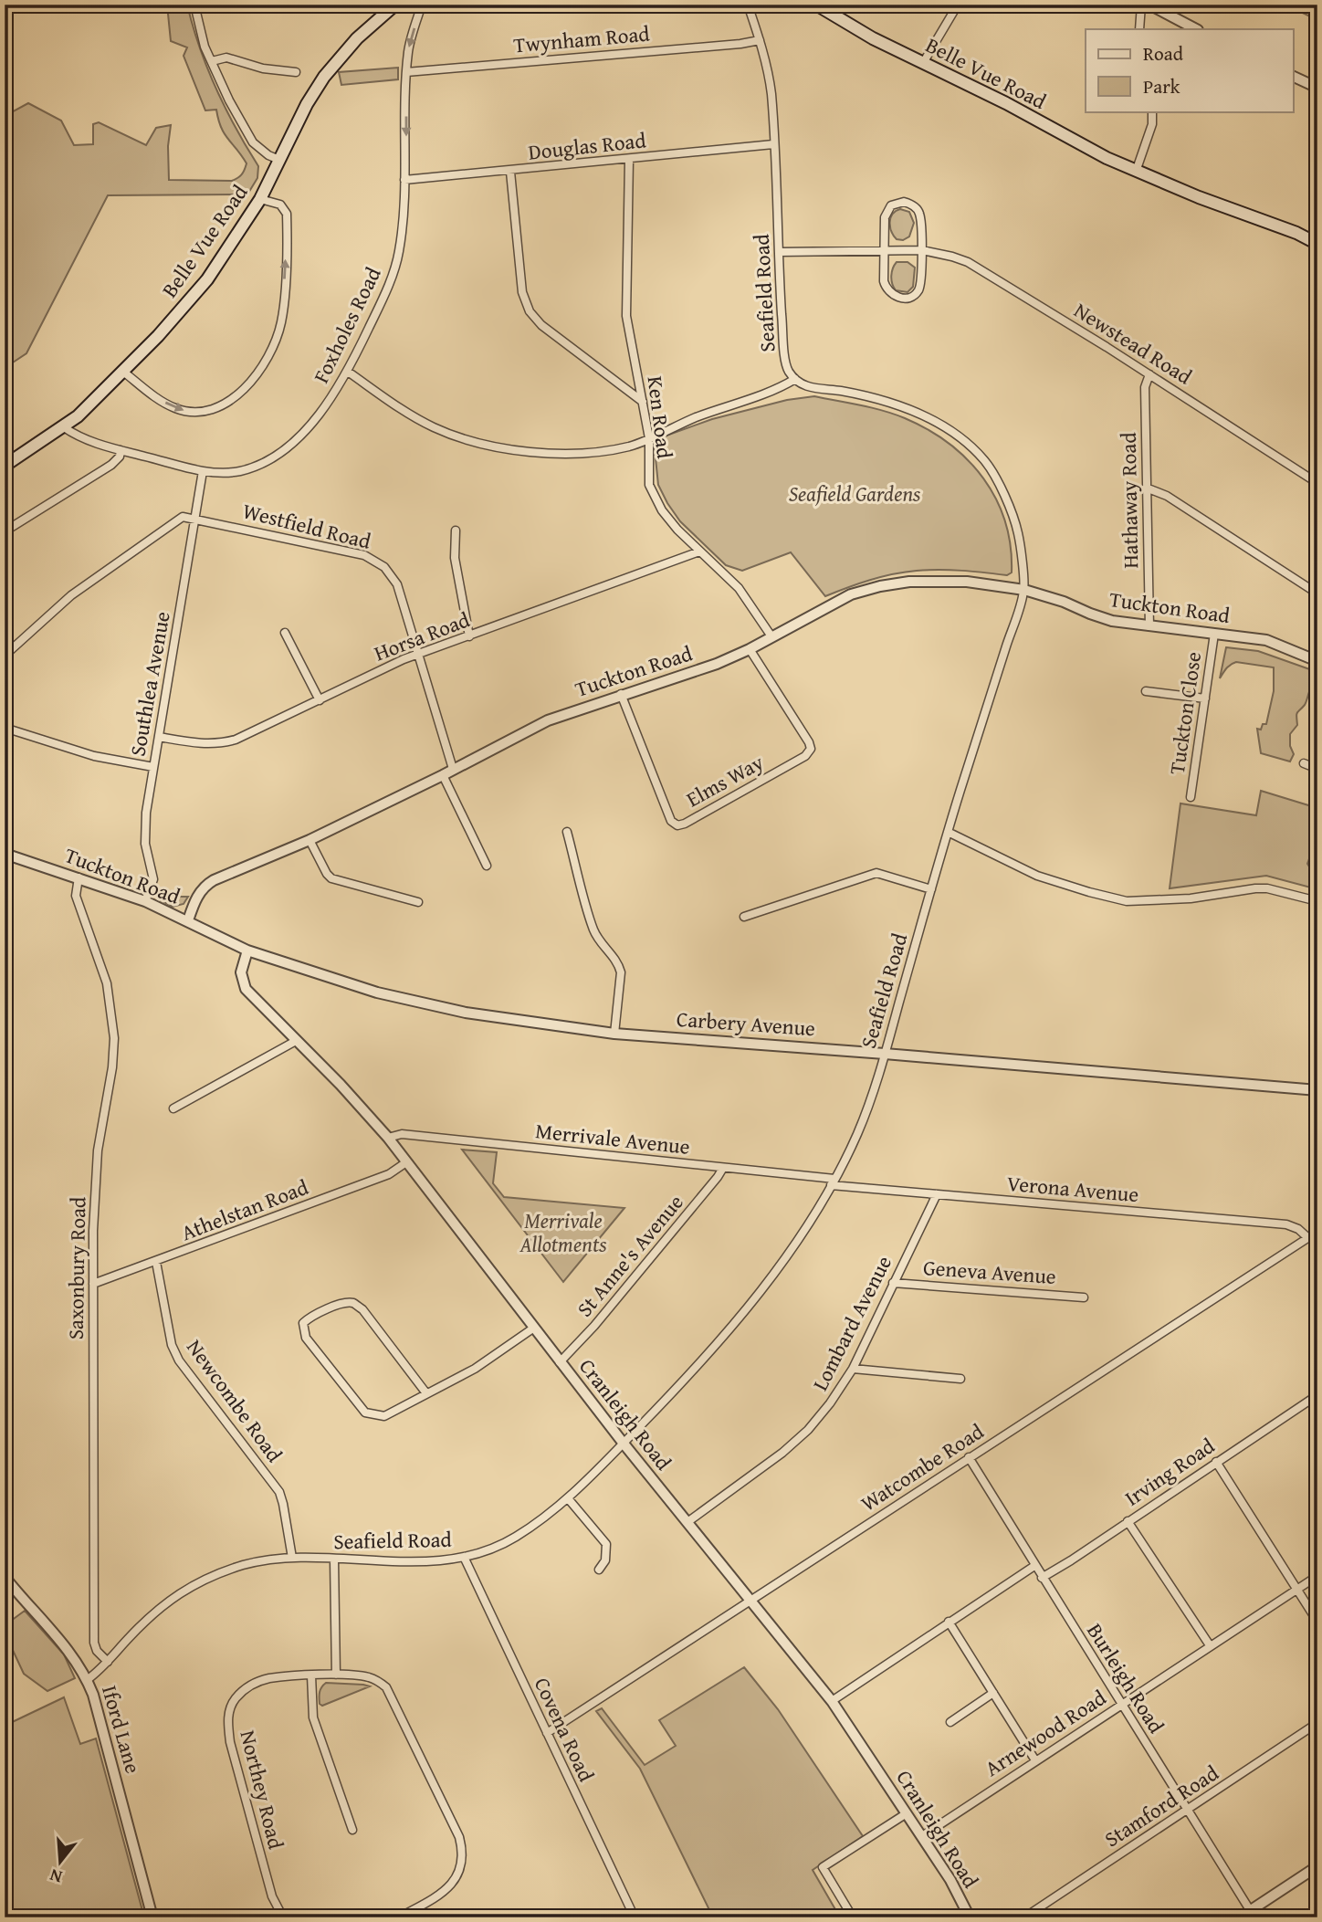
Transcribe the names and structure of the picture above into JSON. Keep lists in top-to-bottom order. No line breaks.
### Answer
{"streets":{"main road":["Belle Vue Road"],"street":["Twynham Road","Douglas Road","Seafield Road","Foxholes Road","Newstead Road","Ken Road","Hathaway Road","Westfield Road","Tuckton Road","Horsa Road","Southlea Avenue","Tuckton Close","Elms Way","Carbery Avenue","Merrivale Avenue","Verona Avenue","Athelstan Road","St Anne's Avenue","Saxonbury Road","Geneva Avenue","Lombard Avenue","Newcombe Road","Cranleigh Road","Watcombe Road","Irving Road","Burleigh Road","Iford Lane","Covena Road","Arnewood Road","Northey Road","Stamford Road"]},"crossings":[["Twynham Road","Seafield Road"],["Twynham Road","Foxholes Road"],["Belle Vue Road","Foxholes Road"],["Douglas Road","Seafield Road"],["Douglas Road","Foxholes Road"],["Douglas Road","Ken Road"],["Seafield Road","Newstead Road"],["Seafield Road","Tuckton Road"],["Seafield Road","Carbery Avenue"],["Seafield Road","Merrivale Avenue"],["Seafield Road","Verona Avenue"],["Seafield Road","Saxonbury Road"],["Seafield Road","Newcombe Road"],["Seafield Road","Cranleigh Road"],["Seafield Road","Iford Lane"],["Seafield Road","Covena Road"],["Foxholes Road","Southlea Avenue"],["Newstead Road","Hathaway Road"],["Ken Road","Tuckton Road"],["Ken Road","Horsa Road"],["Hathaway Road","Tuckton Road"],["Westfield Road","Tuckton Road"],["Westfield Road","Horsa Road"],["Westfield Road","Southlea Avenue"],["Tuckton Road","Southlea Avenue"],["Tuckton Road","Tuckton Close"],["Tuckton Road","Elms Way"],["Tuckton Road","Carbery Avenue"],["Tuckton Road","Saxonbury Road"],["Horsa Road","Southlea Avenue"],["Carbery Avenue","Cranleigh Road"],["Merrivale Avenue","Verona Avenue"],["Merrivale Avenue","St Anne's Avenue"],["Merrivale Avenue","Cranleigh Road"],["Verona Avenue","Lombard Avenue"],["Verona Avenue","Watcombe Road"],["Athelstan Road","Saxonbury Road"],["Athelstan Road","Newcombe Road"],["Athelstan Road","Cranleigh Road"],["St Anne's Avenue","Cranleigh Road"],["Geneva Avenue","Lombard Avenue"],["Lombard Avenue","Cranleigh Road"],["Cranleigh Road","Watcombe Road"],["Cranleigh Road","Arnewood Road"],["Watcombe Road","Burleigh Road"],["Watcombe Road","Covena Road"],["Irving Road","Burleigh Road"],["Burleigh Road","Arnewood Road"],["Burleigh Road","Stamford Road"]],"parks":["Seafield Gardens","Merrivale Allotments"],"legend":["Road","Park"],"north":"bottom"}
